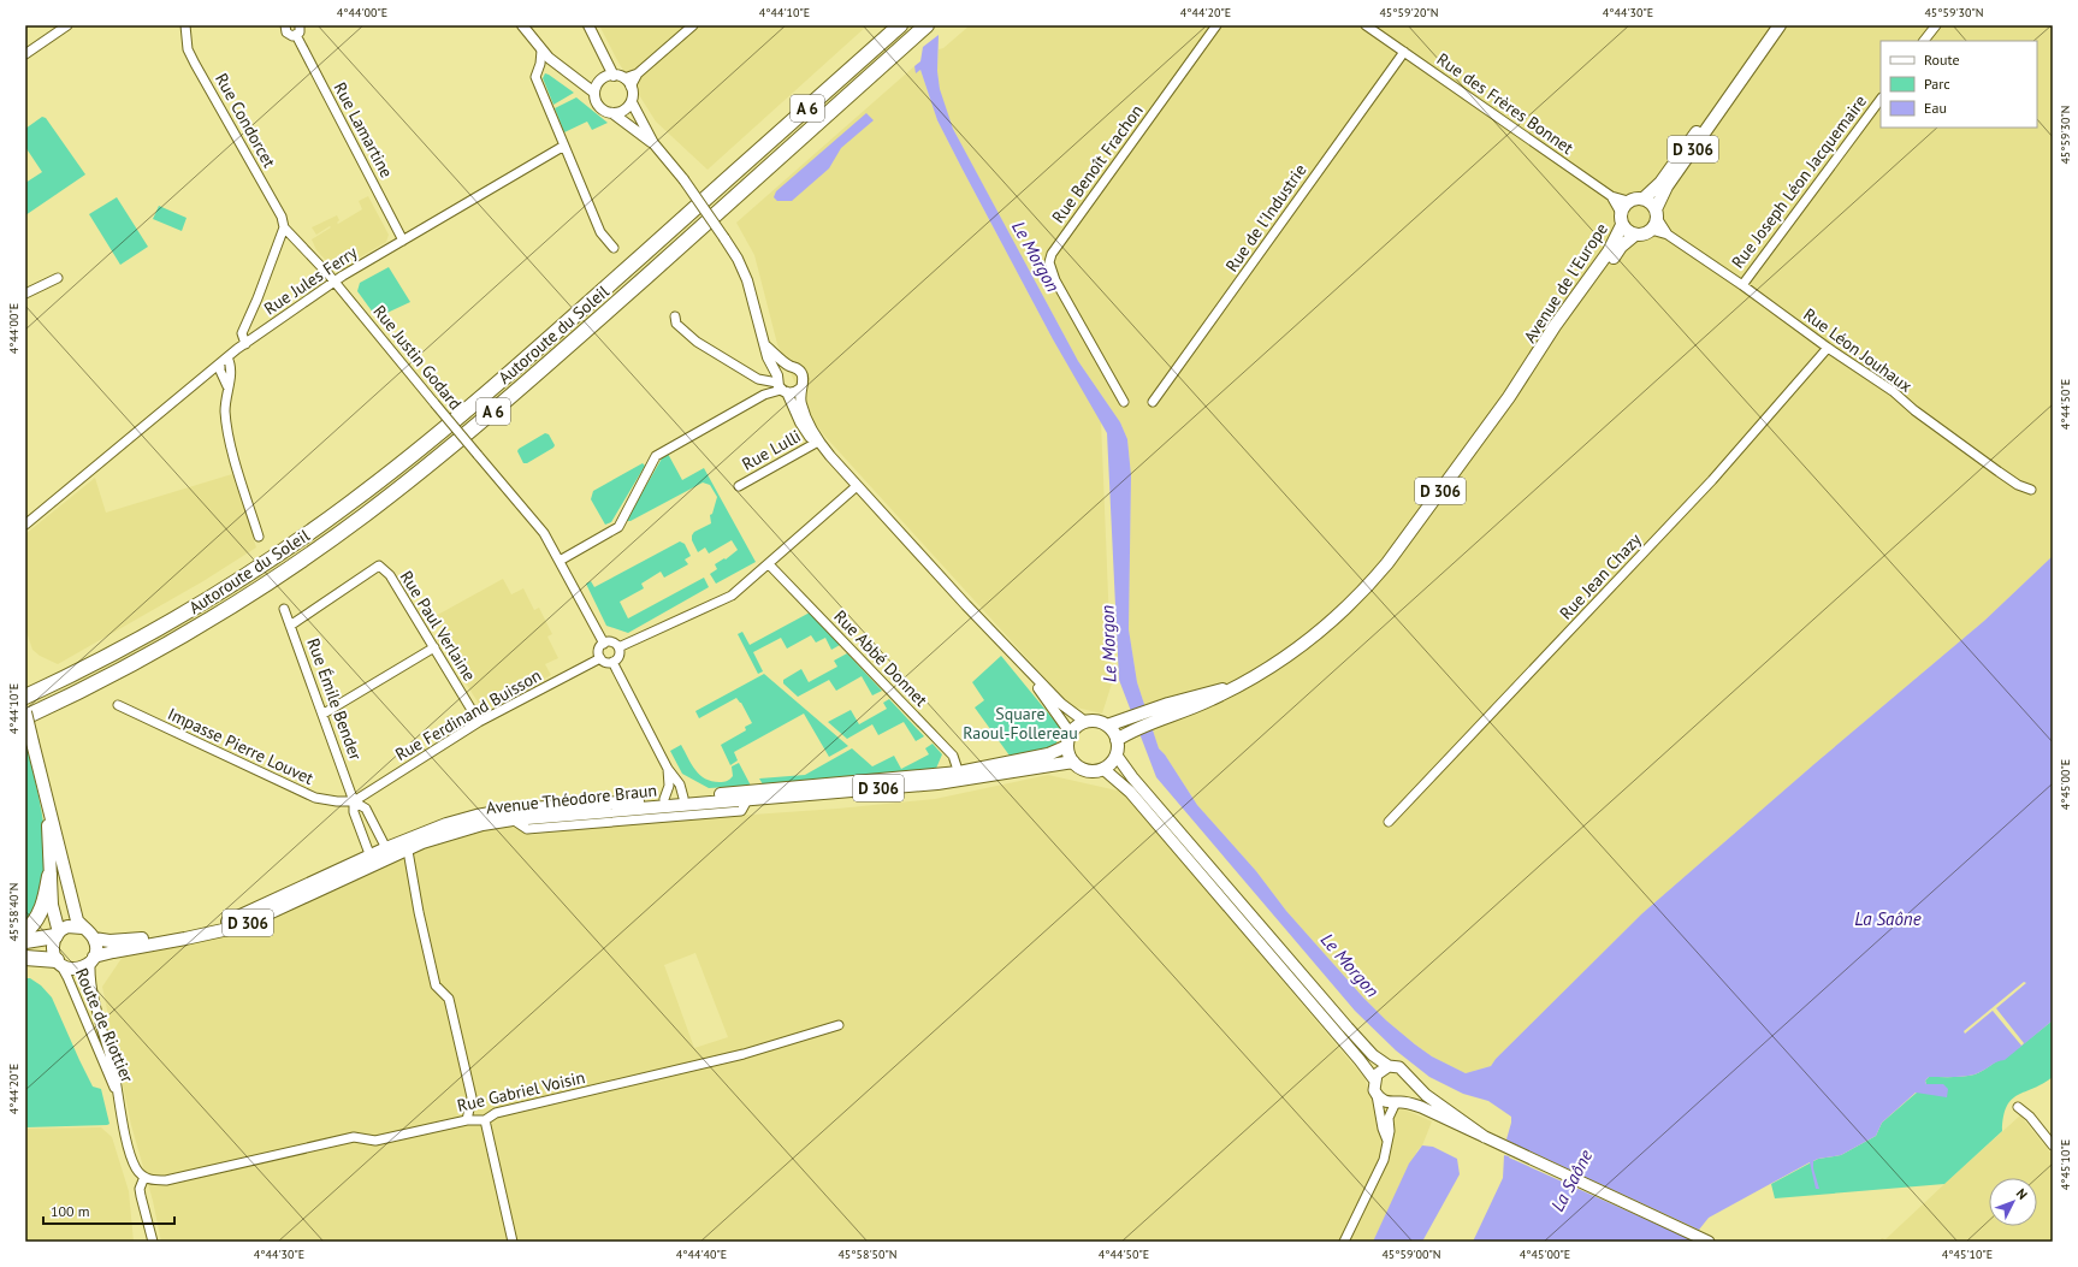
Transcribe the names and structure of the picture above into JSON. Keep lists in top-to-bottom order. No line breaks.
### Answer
{"streets":{"highway":["A 6","Autoroute du Soleil"],"main road":["D 306","Avenue de l'Europe","Avenue Théodore Braun"],"street":["Rue des Frères Bonnet","Rue Condorcet","Rue Lamartine","Rue Benoît Frachon","Rue Joseph Léon Jacquemaire","Rue de l'Industrie","Rue Jules Ferry","Rue Léon Jouhaux","Rue Justin Godard","Rue Lulli","Rue Jean Chazy","Rue Paul Verlaine","Rue Abbé Donnet","Rue Émile Bender","Rue Ferdinand Buisson","Impasse Pierre Louvet","Route de Riottier","Rue Gabriel Voisin"]},"crossings":[["Rue des Frères Bonnet","D 306"],["Rue des Frères Bonnet","Rue de l'Industrie"],["Rue des Frères Bonnet","Avenue de l'Europe"],["Rue des Frères Bonnet","Rue Léon Jouhaux"],["Rue Condorcet","Rue Jules Ferry"],["Rue Condorcet","Rue Justin Godard"],["Rue Lamartine","Rue Jules Ferry"],["D 306","Avenue de l'Europe"],["D 306","Rue Léon Jouhaux"],["Rue Joseph Léon Jacquemaire","Rue Léon Jouhaux"],["Rue Jules Ferry","Rue Justin Godard"],["Avenue de l'Europe","Rue Léon Jouhaux"],["Avenue de l'Europe","Avenue Théodore Braun"],["Rue Léon Jouhaux","Rue Jean Chazy"],["Rue Justin Godard","Rue Ferdinand Buisson"],["Rue Paul Verlaine","Rue Émile Bender"],["Rue Paul Verlaine","Rue Ferdinand Buisson"],["Rue Abbé Donnet","Avenue Théodore Braun"],["Rue Émile Bender","Rue Ferdinand Buisson"],["Rue Émile Bender","Impasse Pierre Louvet"],["Rue Émile Bender","Avenue Théodore Braun"],["Rue Ferdinand Buisson","Impasse Pierre Louvet"],["Avenue Théodore Braun","Route de Riottier"],["Route de Riottier","Rue Gabriel Voisin"]],"water":["Le Morgon","La Saône"],"parks":["Square Raoul-Follereau"],"legend":["Route","Parc","Eau"],"scale_bar":"100 m","north":"top right","coordinates":["4°44'00\"E","4°44'10\"E","4°44'20\"E","45°59'20\"N","4°44'30\"E","45°59'30\"N","4°44'50\"E","4°45'00\"E","45°58'40\"N","4°45'10\"E","4°44'40\"E","45°58'50\"N","45°59'00\"N"]}
